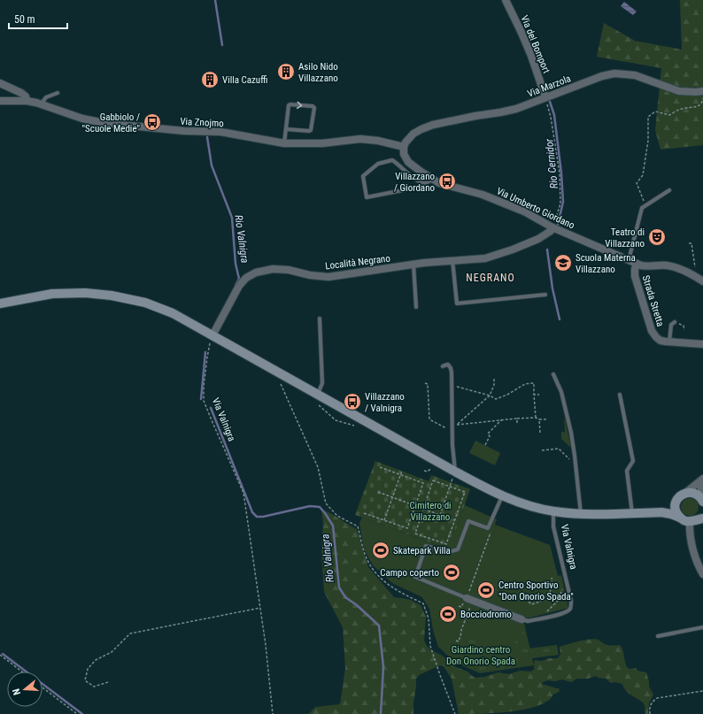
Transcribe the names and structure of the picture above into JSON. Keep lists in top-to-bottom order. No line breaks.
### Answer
{"streets":{"main road":["Via Valnigra"],"street":["Via del Bomport","Via Marzola","Via Znojmo","Via Umberto Giordano","Località Negrano","Strada Stretta"]},"crossings":[["Via del Bomport","Via Marzola"],["Via Marzola","Via Znojmo"],["Via Marzola","Via Umberto Giordano"],["Via Znojmo","Via Umberto Giordano"],["Via Umberto Giordano","Località Negrano"],["Via Umberto Giordano","Strada Stretta"],["Località Negrano","Via Valnigra"]],"districts":["NEGRANO"],"water":["Rio Cernidor","Rio Valnigra"],"parks":["Cimitero di Villazzano","Giardino centro Don Onorio Spada"],"places":{"building":["Asilo Nido Villazzano","Villa Cazuffi"],"bus stop":["Gabbiolo / \"Scuole Medie\"","Villazzano / Giordano","Villazzano / Valnigra"],"theatre":["Teatro di Villazzano"],"school or university":["Scuola Materna Villazzano"],"sports":["Skatepark Villa","Campo coperto","Centro Sportivo \"Don Onorio Spada\"","Bocciodromo"]},"scale_bar":"50 m","north":"left"}
